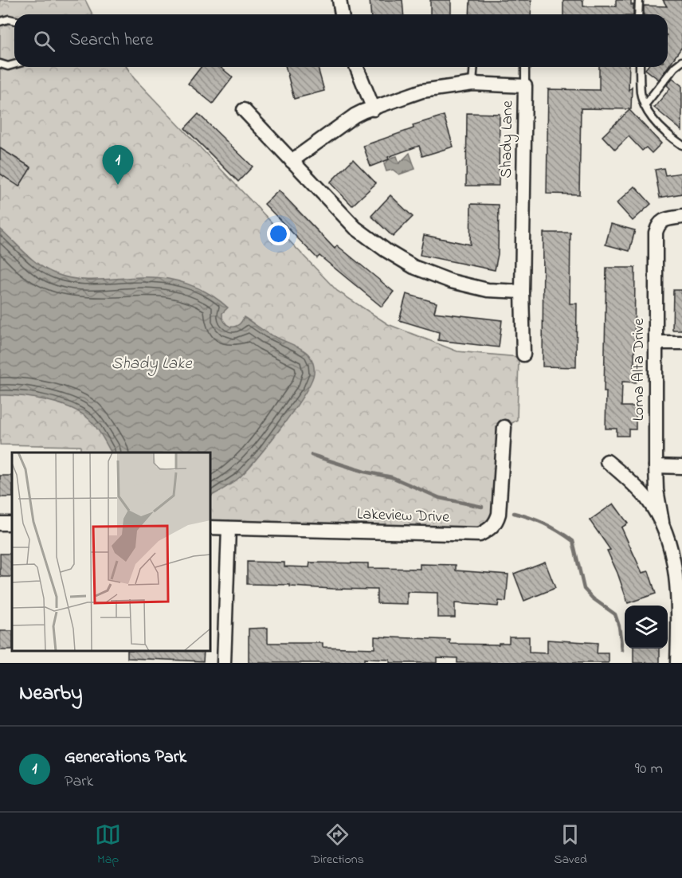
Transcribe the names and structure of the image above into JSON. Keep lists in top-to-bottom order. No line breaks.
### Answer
{"streets":{"street":["Shady Lane","Loma Alta Drive","Lakeview Drive"]},"water":["Shady Lake"],"page":{"search":"Search here","pins":"1","heading":"Nearby","list":[{"mark":"1","name":"Generations Park","note":"Park","value":"90 m"}],"nav":["Map","Directions","Saved"]}}
